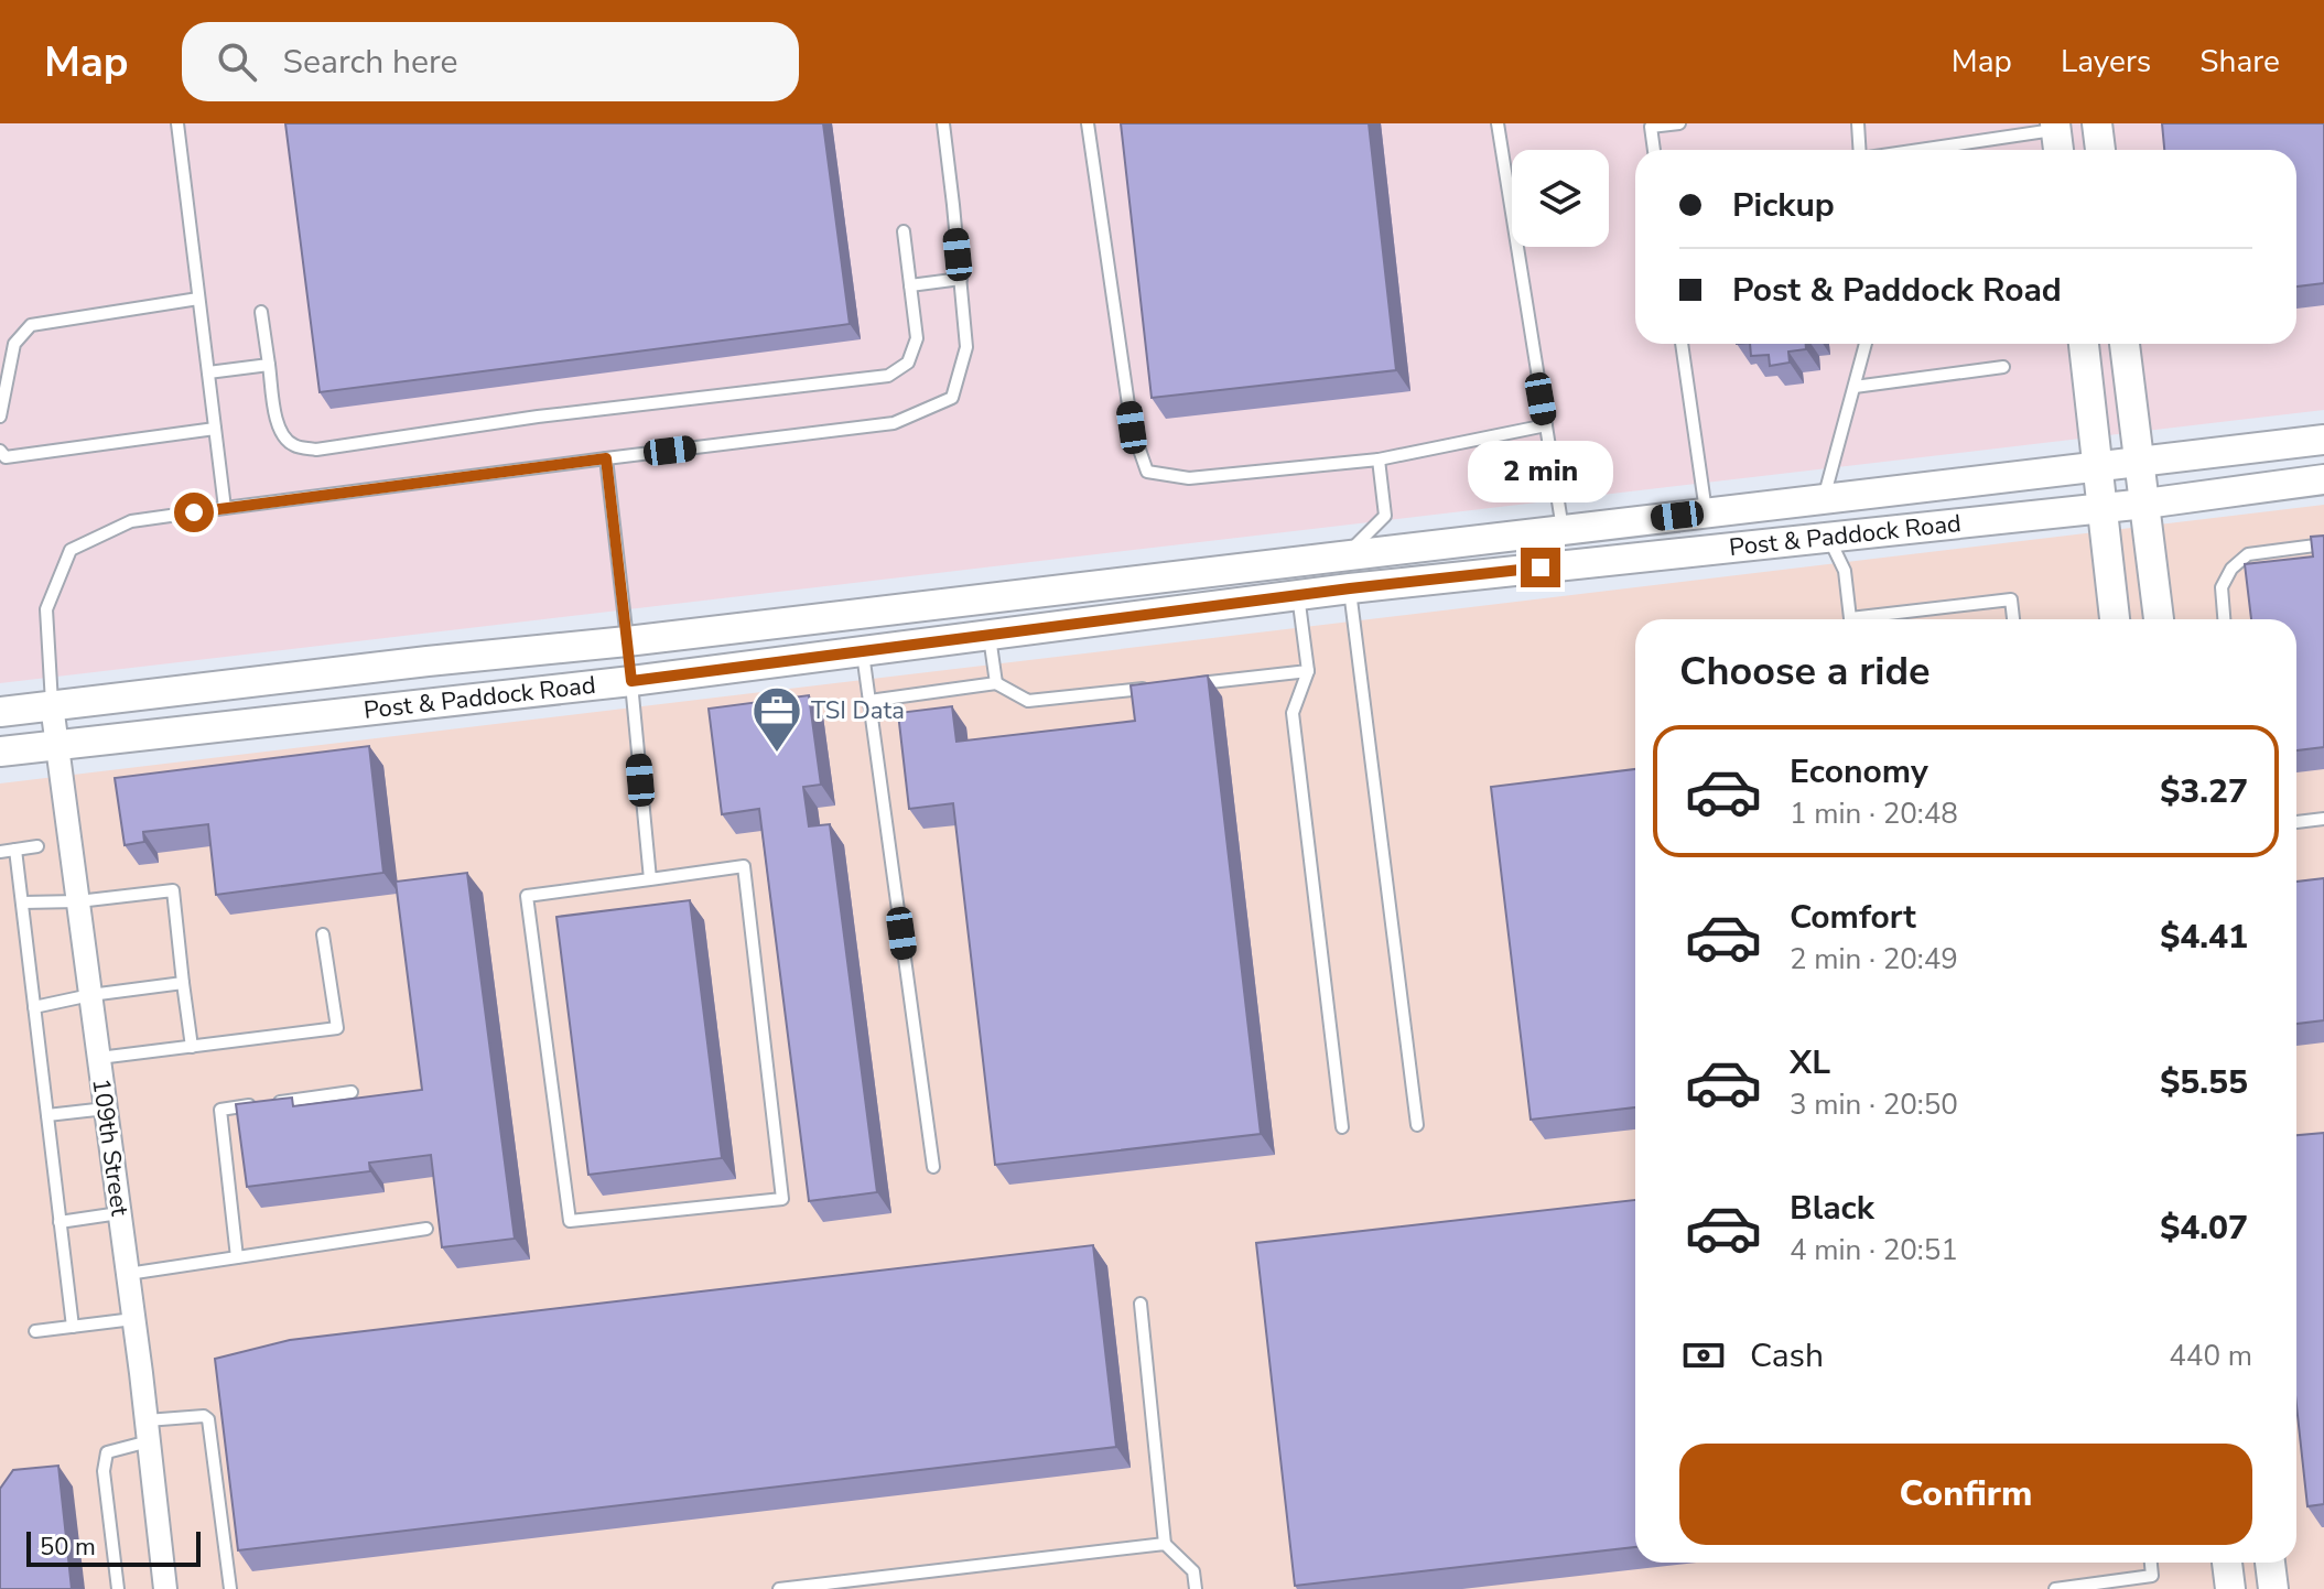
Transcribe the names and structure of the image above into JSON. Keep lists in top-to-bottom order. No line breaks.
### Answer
{"streets":{"street":["Post & Paddock Road","109th Street"]},"crossings":[["Post & Paddock Road","109th Street"]],"places":{"office":["TSI Data"]},"scale_bar":"50 m","page":{"header":"Map","search":"Search here","nav":["Map","Layers","Share"],"banner":["Pickup","Post & Paddock Road"],"bubble":"2 min","heading":"Choose a ride","list":[{"name":"Economy","note":"1 min · 20:48","value":"$3.27"},{"name":"Comfort","note":"2 min · 20:49","value":"$4.41"},{"name":"XL","note":"3 min · 20:50","value":"$5.55"},{"name":"Black","note":"4 min · 20:51","value":"$4.07"}],"pay":["Cash","440 m"],"buttons":"Confirm","scale":"50 m"}}
